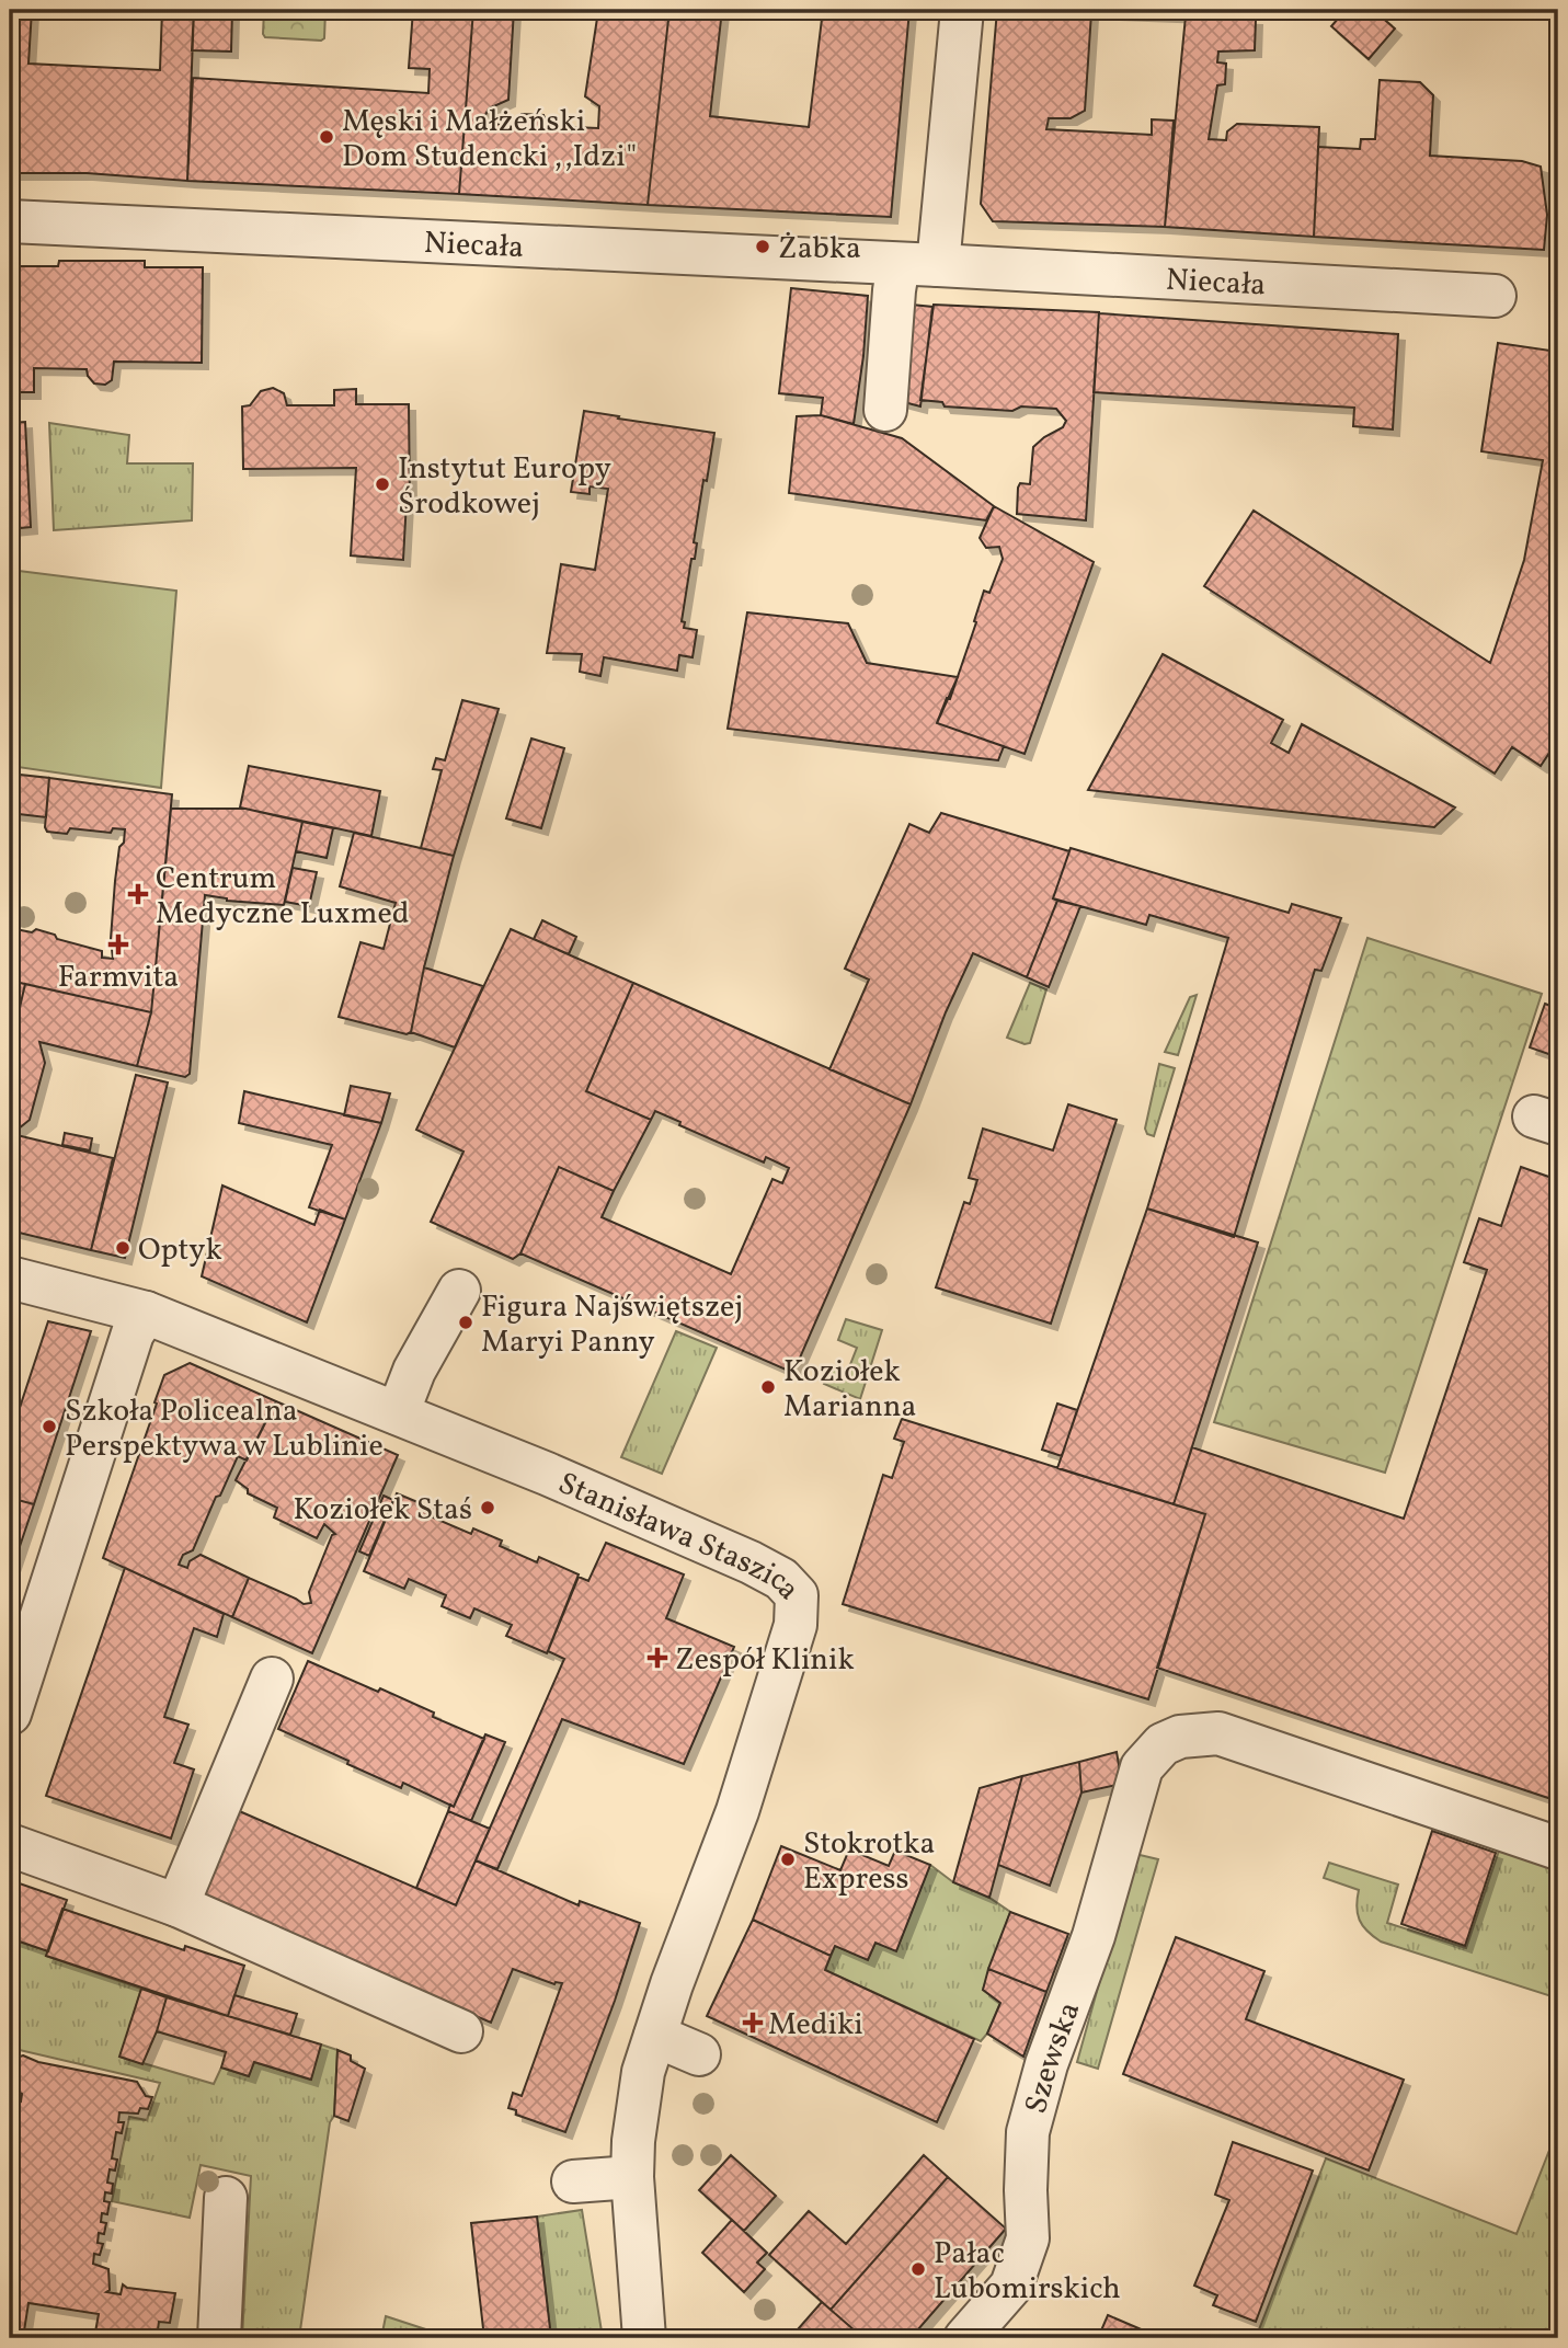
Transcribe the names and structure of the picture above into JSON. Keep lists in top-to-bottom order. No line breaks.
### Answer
{"streets":{"street":["Niecała","Stanisława Staszica","Szewska"]},"places":{"other":["Męski i Małżeński Dom Studencki ,,Idzi\"","Żabka","Instytut Europy Środkowej","Optyk","Figura Najświętszej Maryi Panny","Koziołek Marianna","Szkoła Policealna Perspektywa w Lublinie","Koziołek Staś","Stokrotka Express","Pałac Lubomirskich"],"health":["Centrum Medyczne Luxmed","Farmvita","Zespół Klinik","Mediki"]}}
